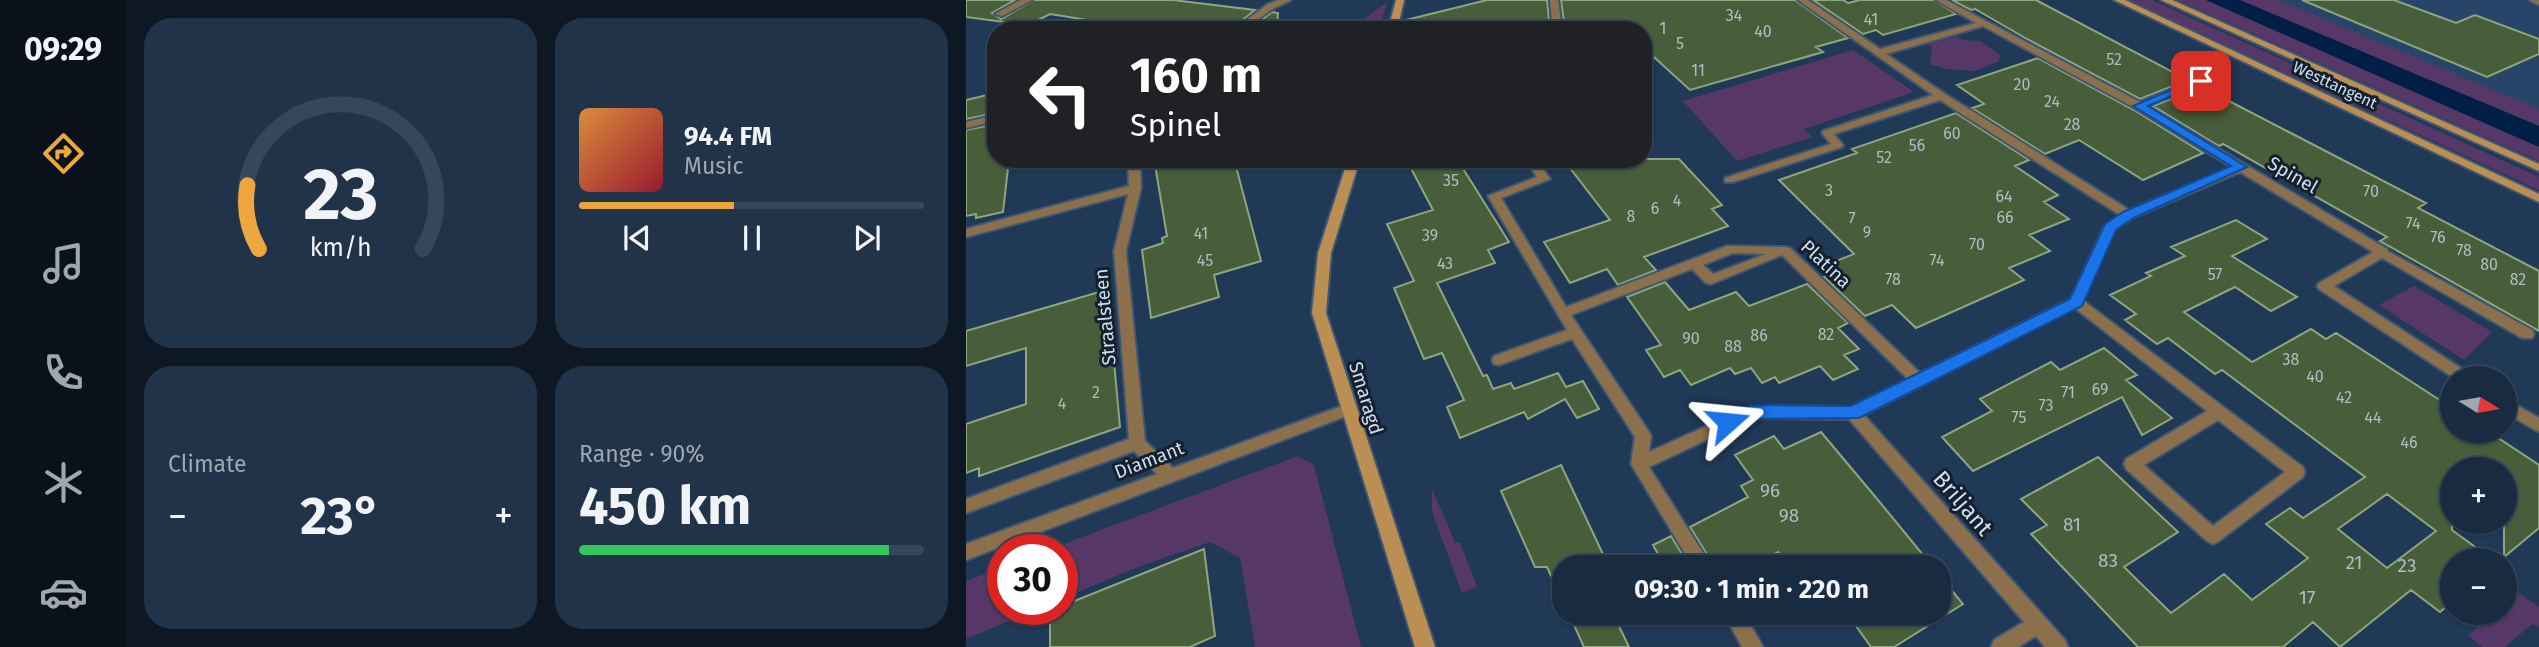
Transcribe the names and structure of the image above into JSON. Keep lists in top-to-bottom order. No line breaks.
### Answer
{"streets":{"main road":["Westtangent","Smaragd"],"street":["Spinel","Platina","Straalsteen","Diamant","Briljant"]},"crossings":[["Smaragd","Diamant"]],"house_numbers":["34","41","1","40","5","52","11","20","24","28","60","56","52","35","3","70","64","4","6","8","66","7","74","9","41","39","76","70","78","45","74","43","80","57","78","82","82","86","90","88","38","40","69","2","71","42","4","73","75","44","46","96","98","81","83","21","23","17"],"north":"right","page":{"tabs":"09:29","turn":["160 m","Spinel"],"song":["94.4 FM","Music"],"tile":["Climate",["Range · 90%","450 km"]],"map_buttons":["+","−"],"heat":["−","23°","+"],"limit":"30","trip":"09:30 · 1 min · 220 m","gauge":["23","km/h"]}}
